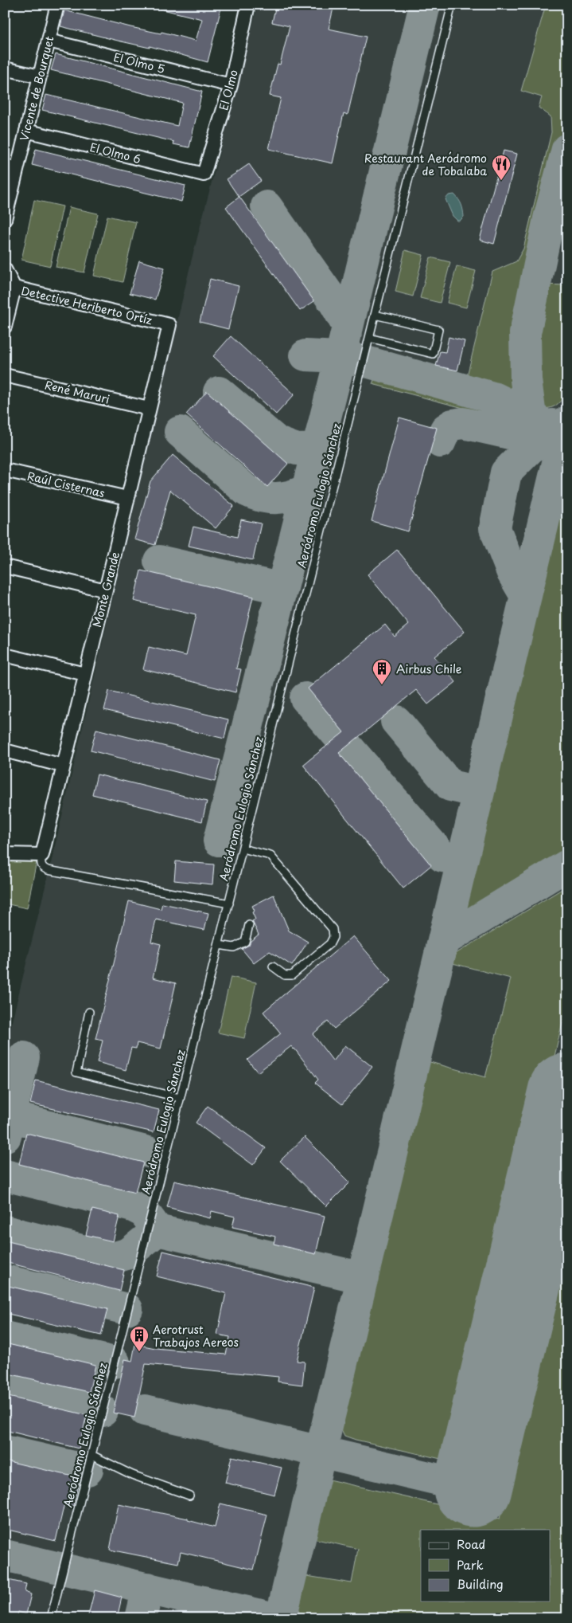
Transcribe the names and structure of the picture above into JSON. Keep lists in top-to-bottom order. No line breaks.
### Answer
{"streets":{"street":["El Olmo 5","Vicente de Bourquet","El Olmo","El Olmo 6","Detective Heriberto Ortíz","René Maruri","Raúl Cisternas","Monte Grande"],"lane":["Aeródromo Eulogio Sánchez"]},"crossings":[["El Olmo 5","Vicente de Bourquet"],["El Olmo 5","El Olmo"],["Vicente de Bourquet","El Olmo 6"],["El Olmo","El Olmo 6"],["Detective Heriberto Ortíz","Monte Grande"],["René Maruri","Monte Grande"],["Raúl Cisternas","Monte Grande"]],"places":{"restaurant":["Restaurant Aeródromo de Tobalaba"],"building":["Airbus Chile","Aerotrust Trabajos Aereos"]},"legend":["Road","Park","Building"]}
